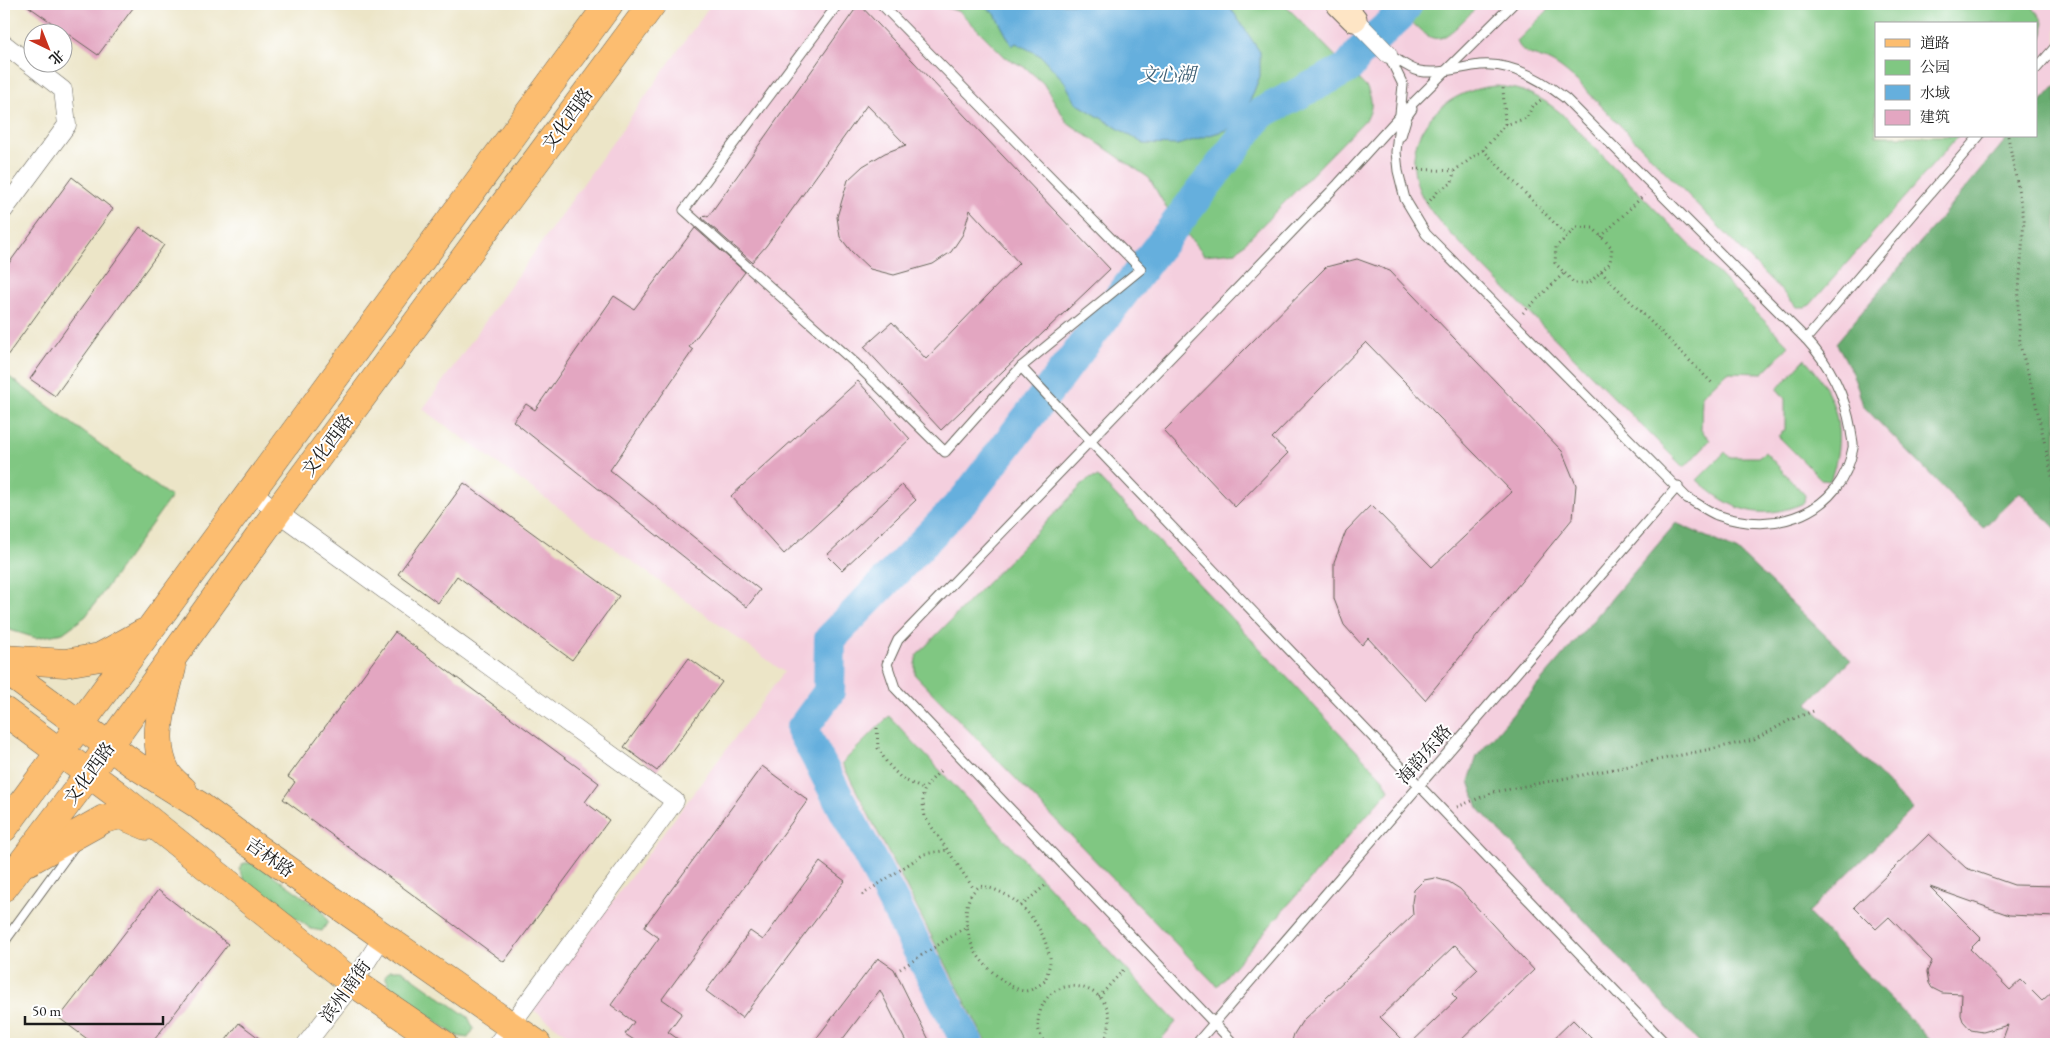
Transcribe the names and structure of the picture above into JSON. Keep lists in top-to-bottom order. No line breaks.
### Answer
{"streets":{"main road":["文化西路","吉林路"],"street":["滨州南街"],"lane":["海韵东路"]},"crossings":[["文化西路","吉林路"],["吉林路","滨州南街"]],"water":["文心湖"],"legend":["道路","公园","水域","建筑"],"scale_bar":"50 m","north":"bottom right"}
